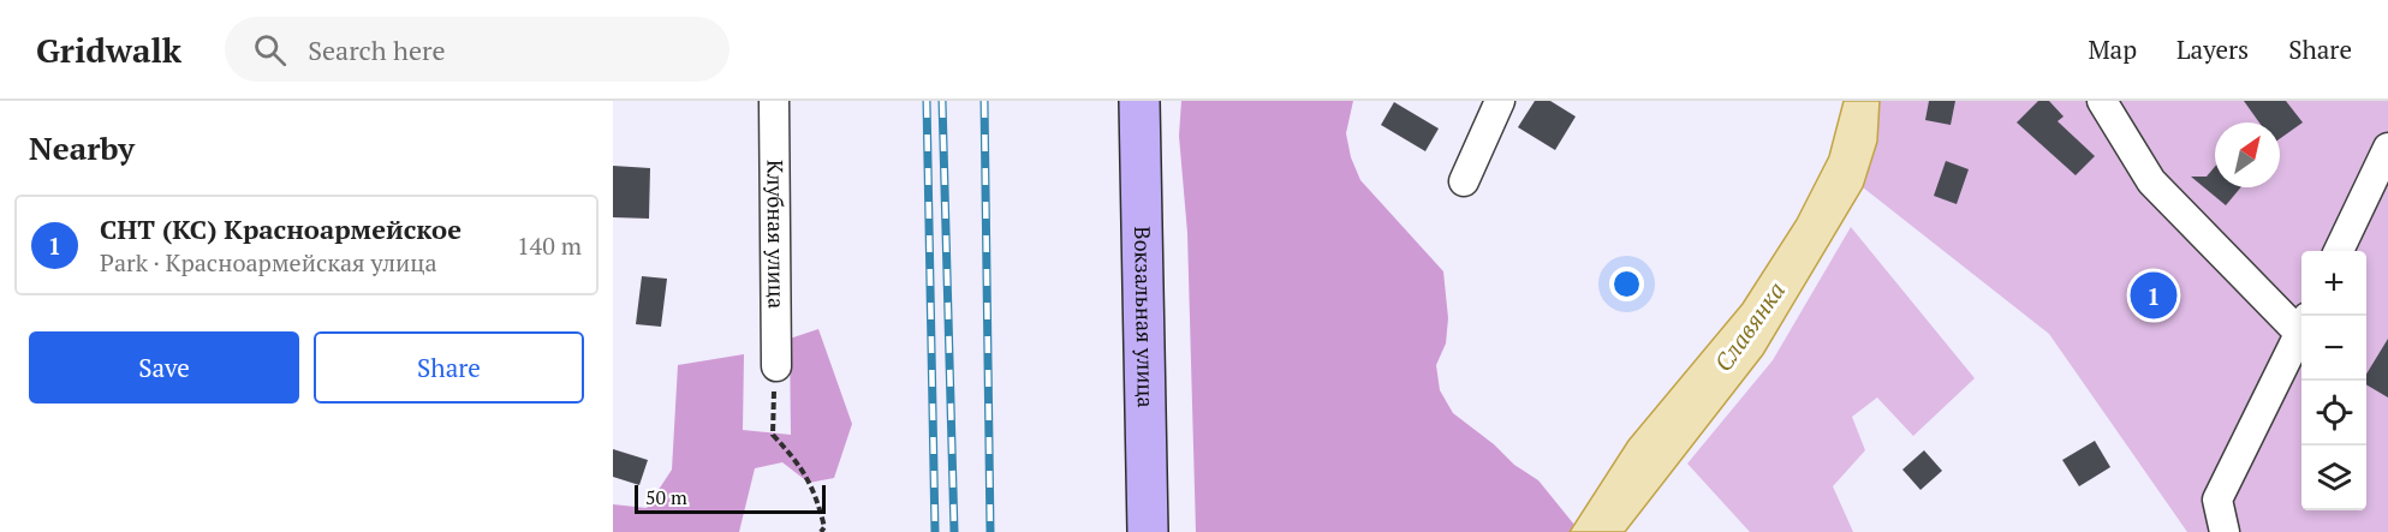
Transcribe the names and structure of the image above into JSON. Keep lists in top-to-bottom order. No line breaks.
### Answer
{"streets":{"street":["Клубная улица","Вокзальная улица"]},"water":["Славянка"],"scale_bar":"50 m","north":"top right","page":{"header":"Gridwalk","search":"Search here","nav":["Map","Layers","Share"],"heading":"Nearby","list":[{"mark":"1","name":"СНТ (КС) Красноармейское","note":"Park · Красноармейская улица","value":"140 m"}],"map_buttons":["+","−"],"pins":"1","buttons":["Save","Share"],"scale":"50 m"}}
